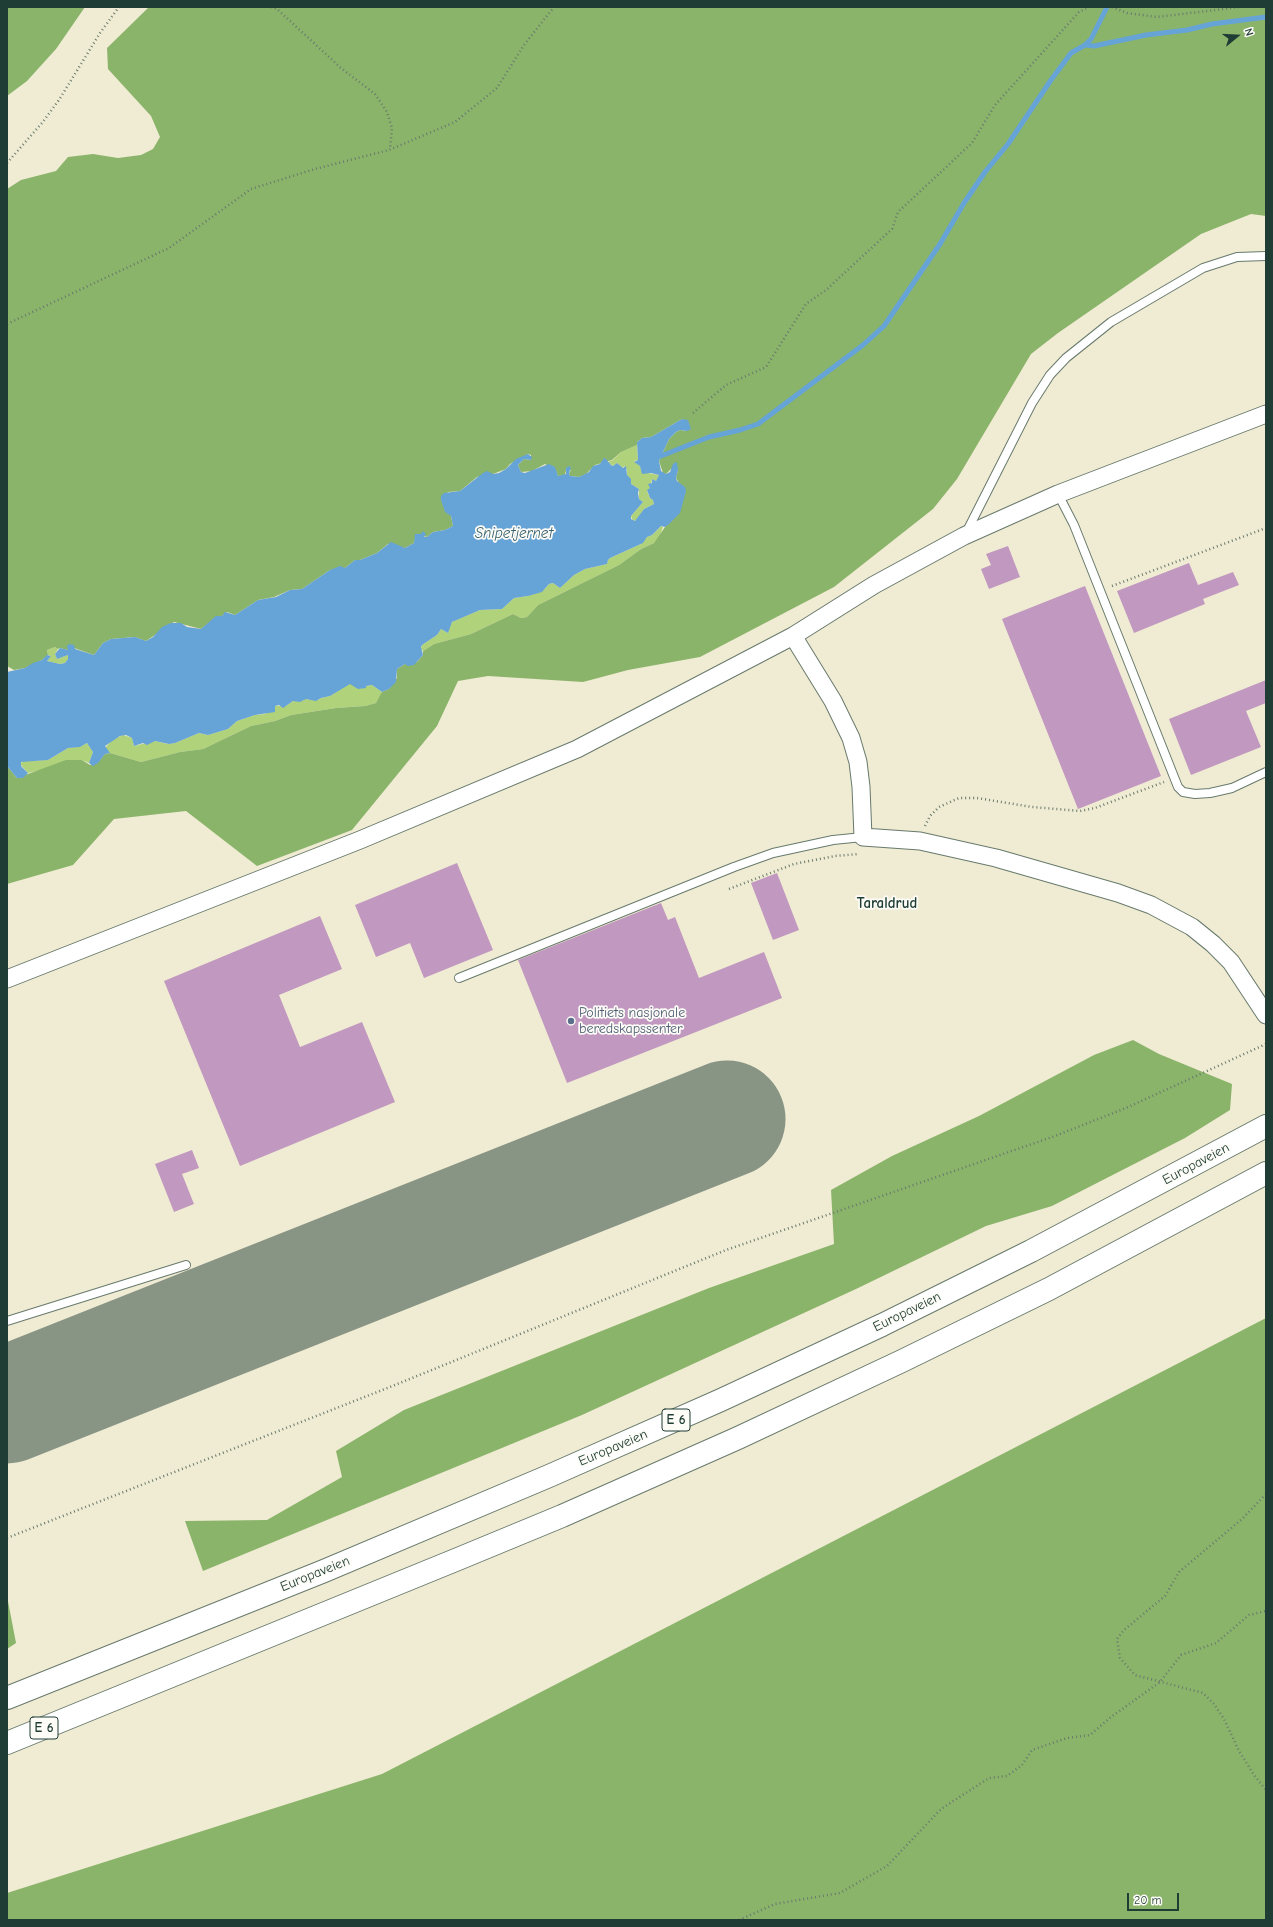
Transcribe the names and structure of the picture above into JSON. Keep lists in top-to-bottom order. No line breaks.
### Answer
{"streets":{"highway":["Europaveien","E 6"]},"districts":["Taraldrud"],"water":["Snipetjernet"],"places":["Politiets nasjonale beredskapssenter"],"scale_bar":"20 m","north":"right"}
